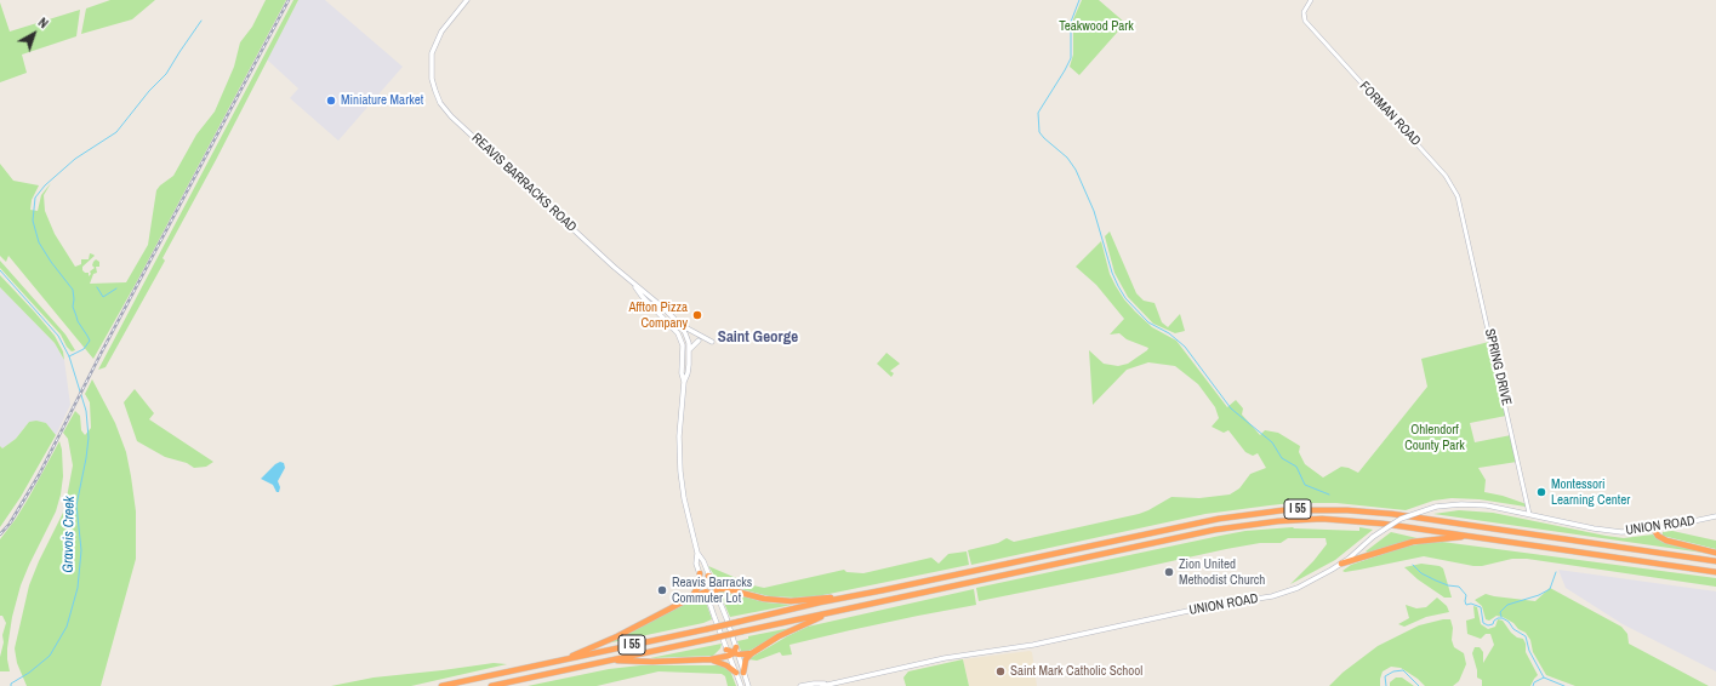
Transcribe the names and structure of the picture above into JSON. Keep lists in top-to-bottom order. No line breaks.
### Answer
{"streets":{"highway":["I 55"],"main road":["REAVIS BARRACKS ROAD","UNION ROAD"],"street":["FORMAN ROAD","SPRING DRIVE"]},"crossings":[["FORMAN ROAD","SPRING DRIVE"],["SPRING DRIVE","UNION ROAD"]],"districts":["Saint George"],"water":["Gravois Creek"],"parks":["Teakwood Park","Ohlendorf County Park"],"places":["Miniature Market","Affton Pizza Company","Montessori Learning Center","Zion United Methodist Church","Reavis Barracks Commuter Lot","Saint Mark Catholic School"],"north":"top right"}
